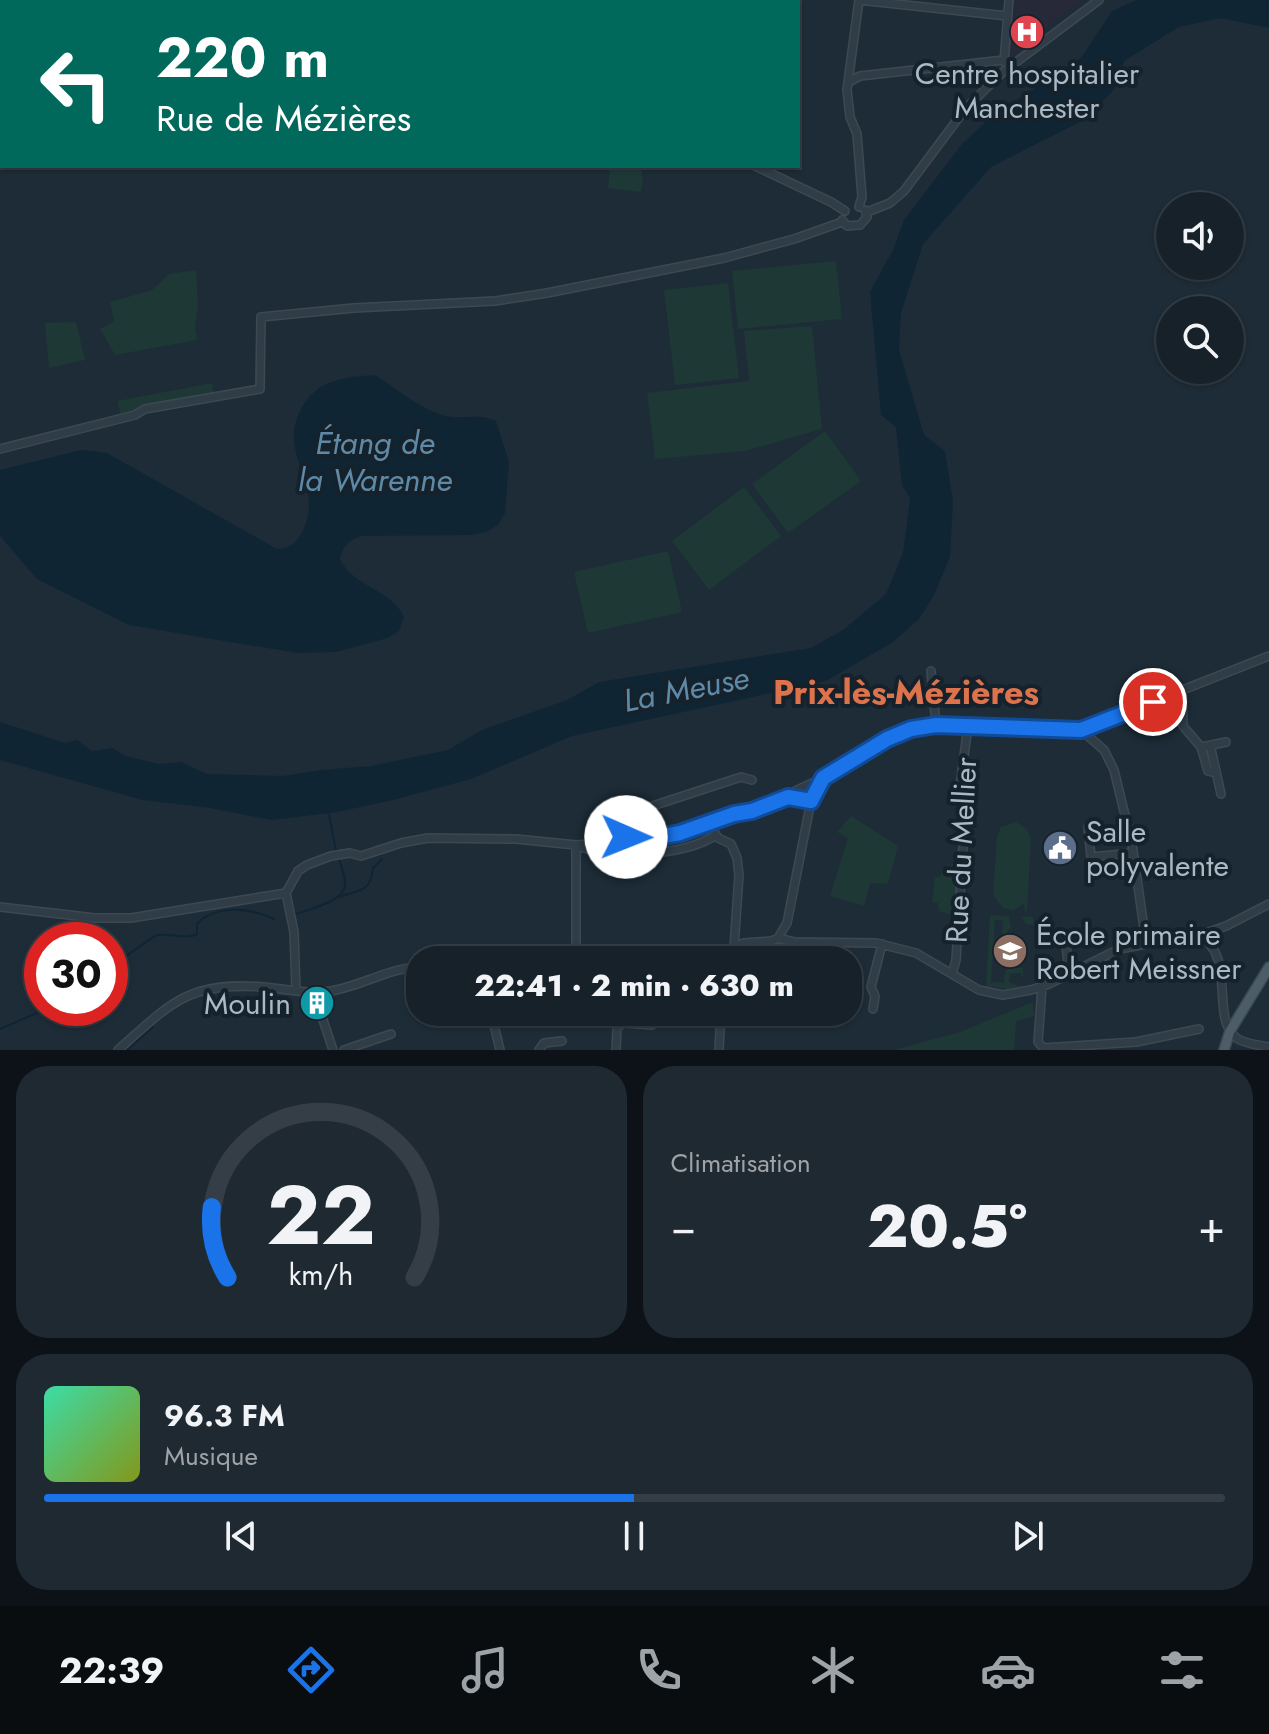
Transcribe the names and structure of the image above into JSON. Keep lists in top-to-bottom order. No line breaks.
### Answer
{"streets":{"street":["Rue du Mellier"]},"districts":["Prix-lès-Mézières"],"water":["Étang de la Warenne","La Meuse"],"places":{"hospital":["Centre hospitalier Manchester"],"public building":["Salle polyvalente"],"school or university":["École primaire Robert Meissner"],"building":["Moulin"]},"page":{"turn":["220 m","Rue de Mézières"],"limit":"30","trip":"22:41 · 2 min · 630 m","tile":"Climatisation","heat":["−","20.5°","+"],"song":["96.3 FM","Musique"],"tabs":"22:39","gauge":["22","km/h"]}}
